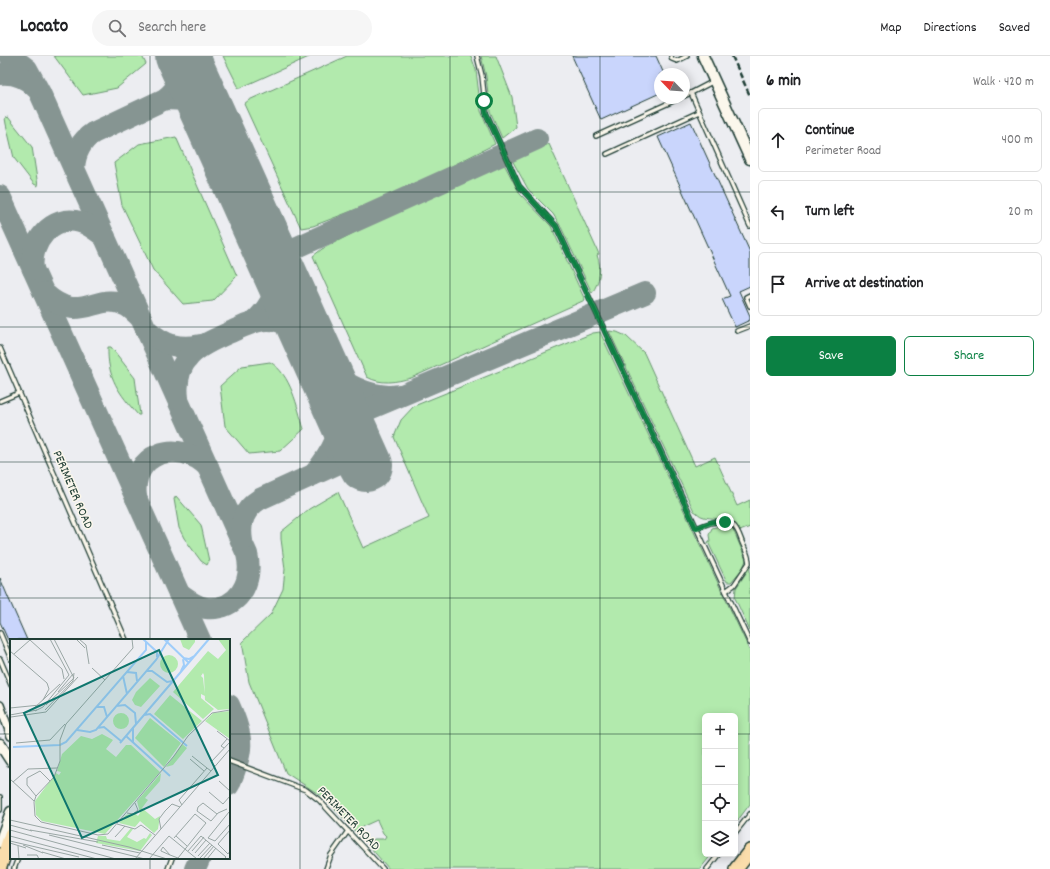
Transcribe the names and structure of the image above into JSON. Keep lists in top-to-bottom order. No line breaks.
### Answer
{"streets":{"lane":["PERIMETER ROAD"]},"north":"top left","page":{"header":"Locato","search":"Search here","nav":["Map","Directions","Saved"],"heading":["6 min","Walk · 420 m"],"list":[["Continue","Perimeter Road","400 m"],["Turn left","20 m"],"Arrive at destination"],"buttons":["Save","Share"],"map_buttons":["+","−"]}}
